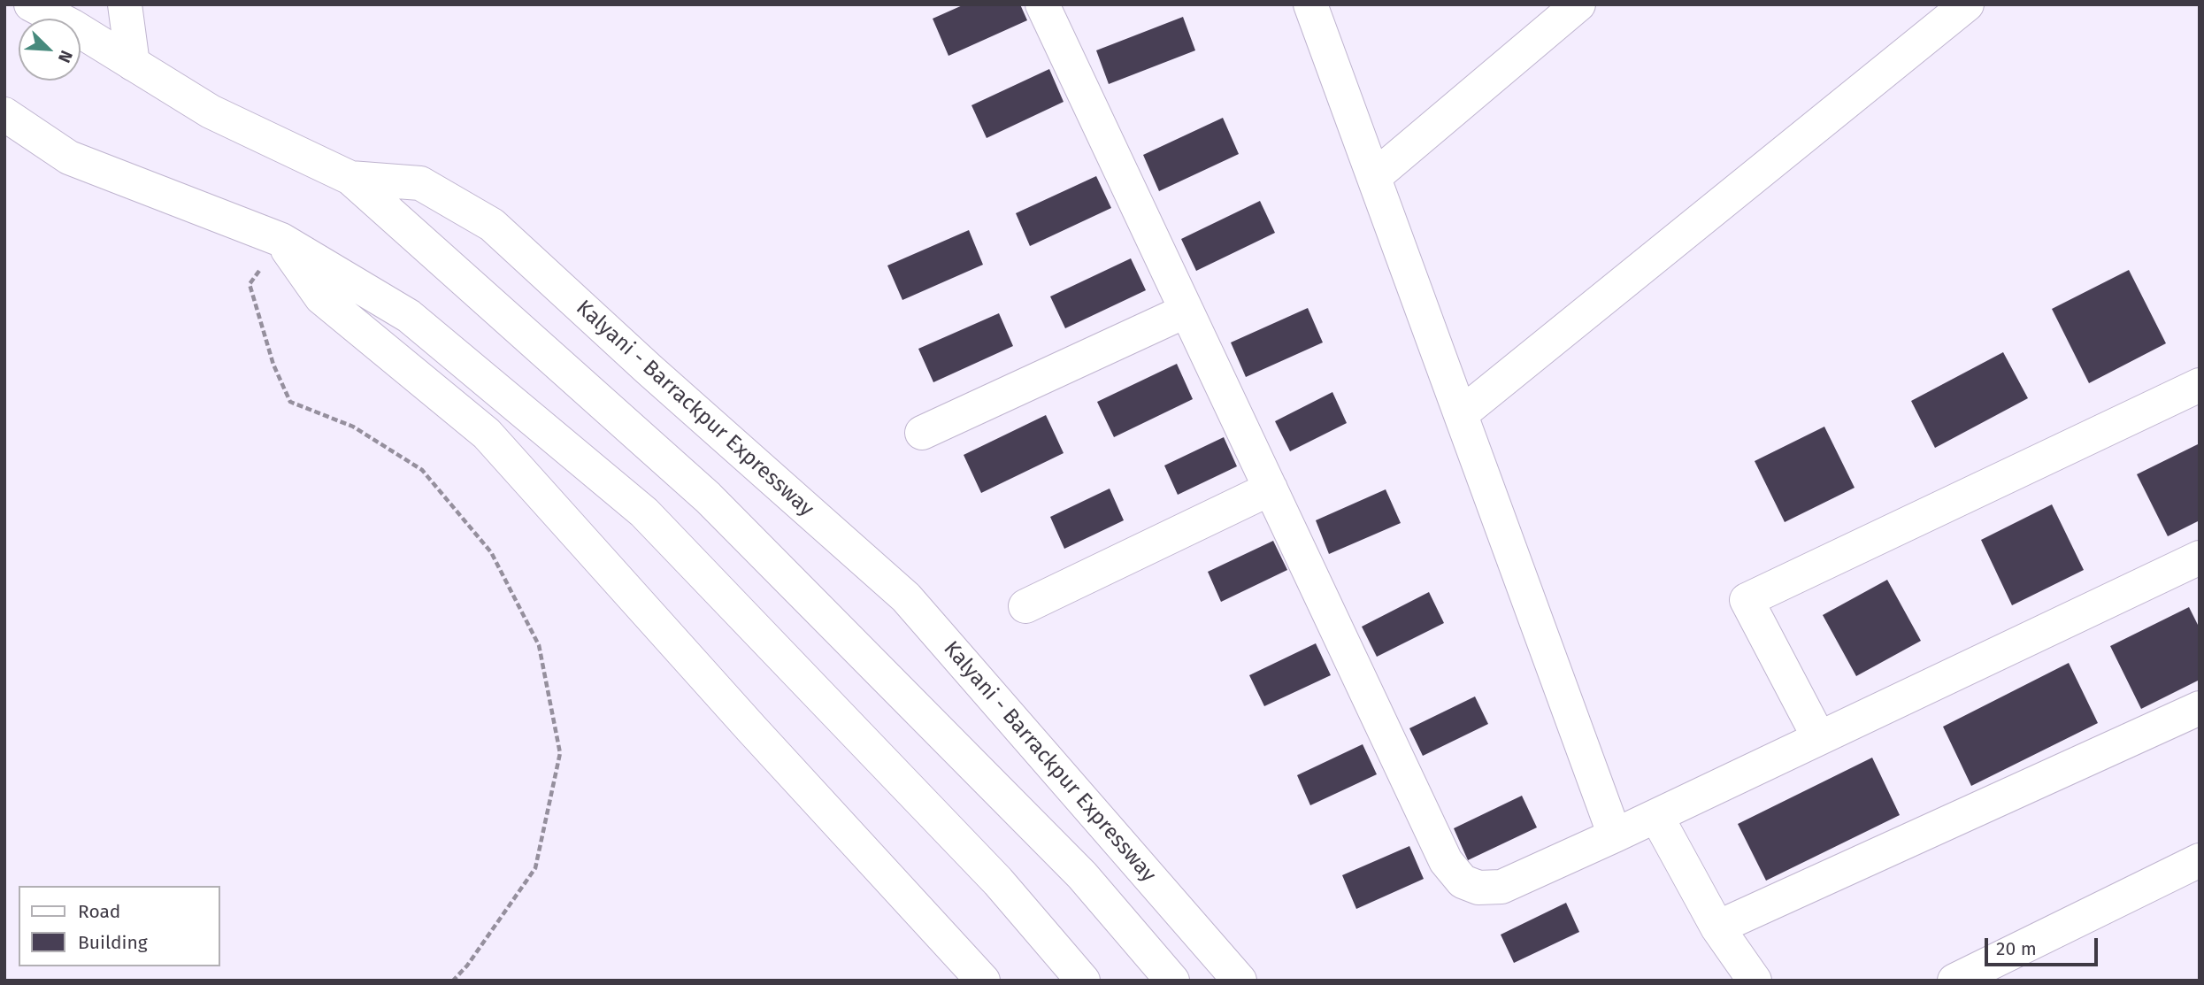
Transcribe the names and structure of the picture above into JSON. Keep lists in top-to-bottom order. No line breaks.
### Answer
{"streets":{"main road":["Kalyani - Barrackpur Expressway"]},"legend":["Road","Building"],"scale_bar":"20 m","north":"bottom right"}
